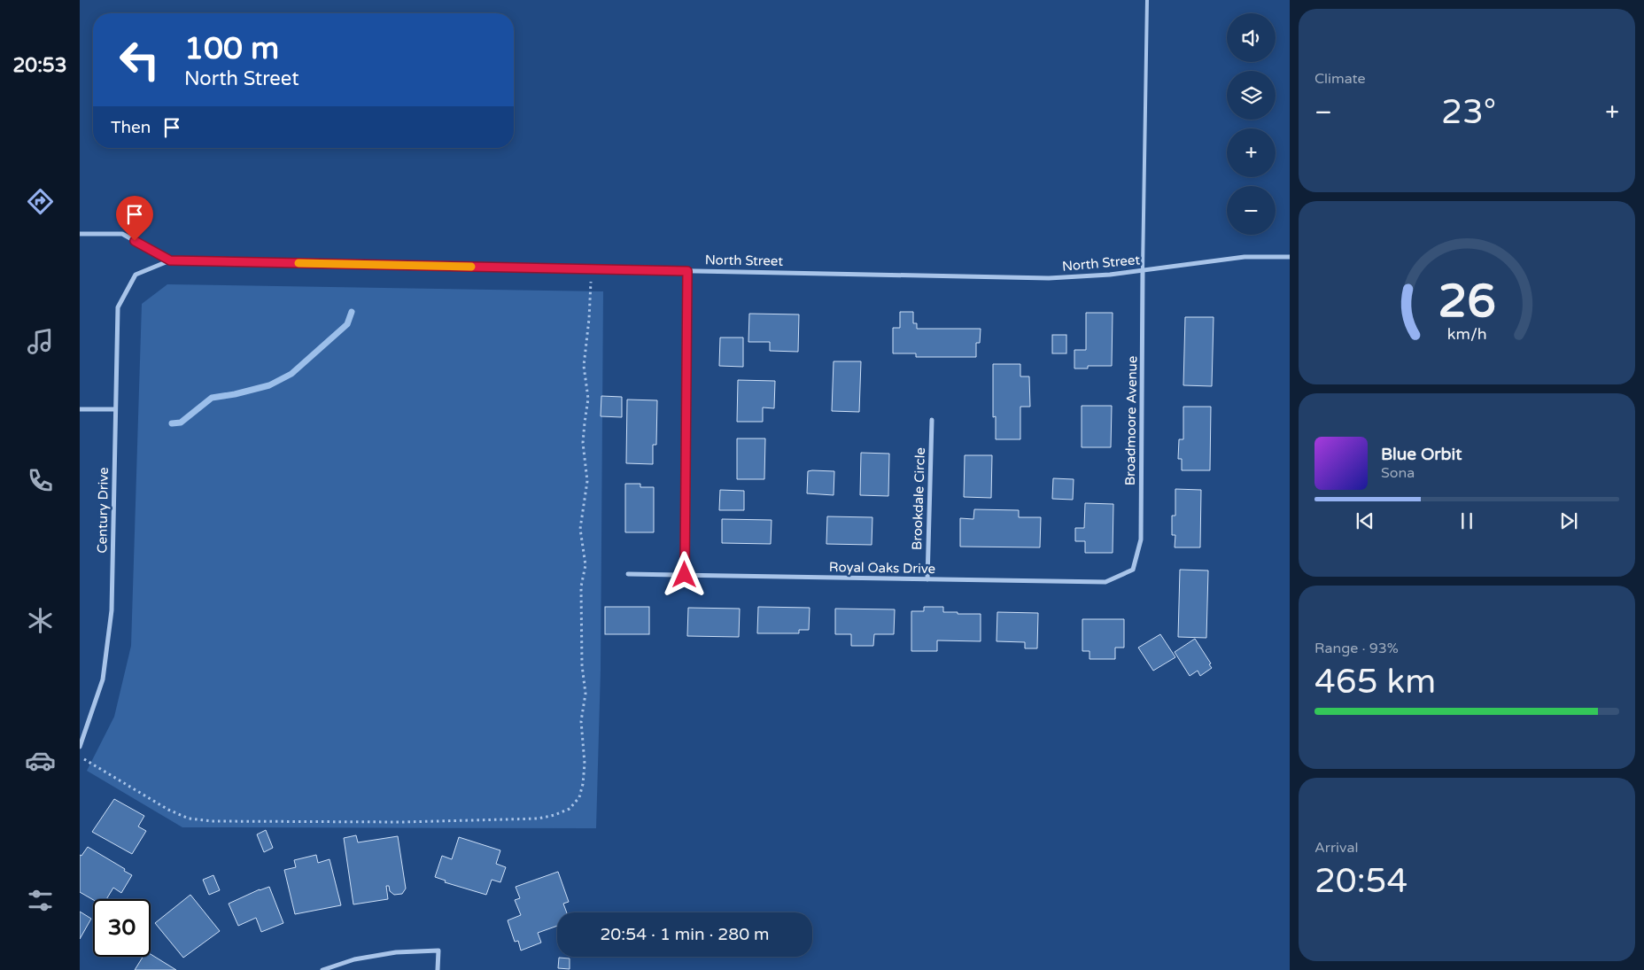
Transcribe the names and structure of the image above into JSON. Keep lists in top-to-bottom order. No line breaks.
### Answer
{"streets":{"street":["North Street","Broadmoore Avenue","Brookdale Circle","Century Drive","Royal Oaks Drive"]},"crossings":[["North Street","Broadmoore Avenue"],["North Street","Century Drive"],["Broadmoore Avenue","Royal Oaks Drive"],["Brookdale Circle","Royal Oaks Drive"]],"page":{"tabs":"20:53","tile":["Climate",["Range · 93%","465 km"],["Arrival","20:54"]],"map_buttons":["+","−"],"turn":["100 m","North Street"],"heat":["−","23°","+"],"then":"Then","song":["Blue Orbit","Sona"],"limit":"30","trip":"20:54 · 1 min · 280 m","gauge":["26","km/h"]}}
